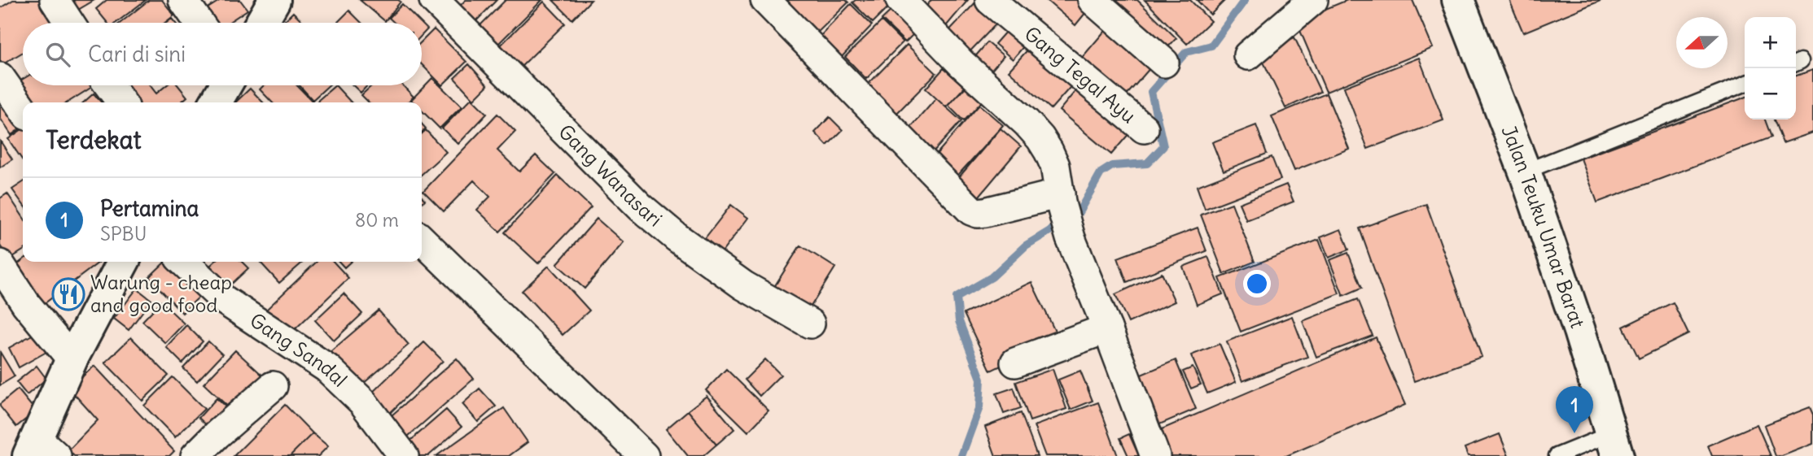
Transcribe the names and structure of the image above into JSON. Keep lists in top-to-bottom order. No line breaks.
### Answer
{"streets":{"main road":["Jalan Teuku Umar Barat"],"street":["Gang Tegal Ayu","Gang Wanasari","Gang Sandal"]},"places":{"restaurant":["Warung - cheap and good food"]},"north":"left","page":{"map_buttons":["+","−"],"search":"Cari di sini","heading":"Terdekat","list":[{"mark":"1","name":"Pertamina","note":"SPBU","value":"80 m"}],"pins":"1"}}
